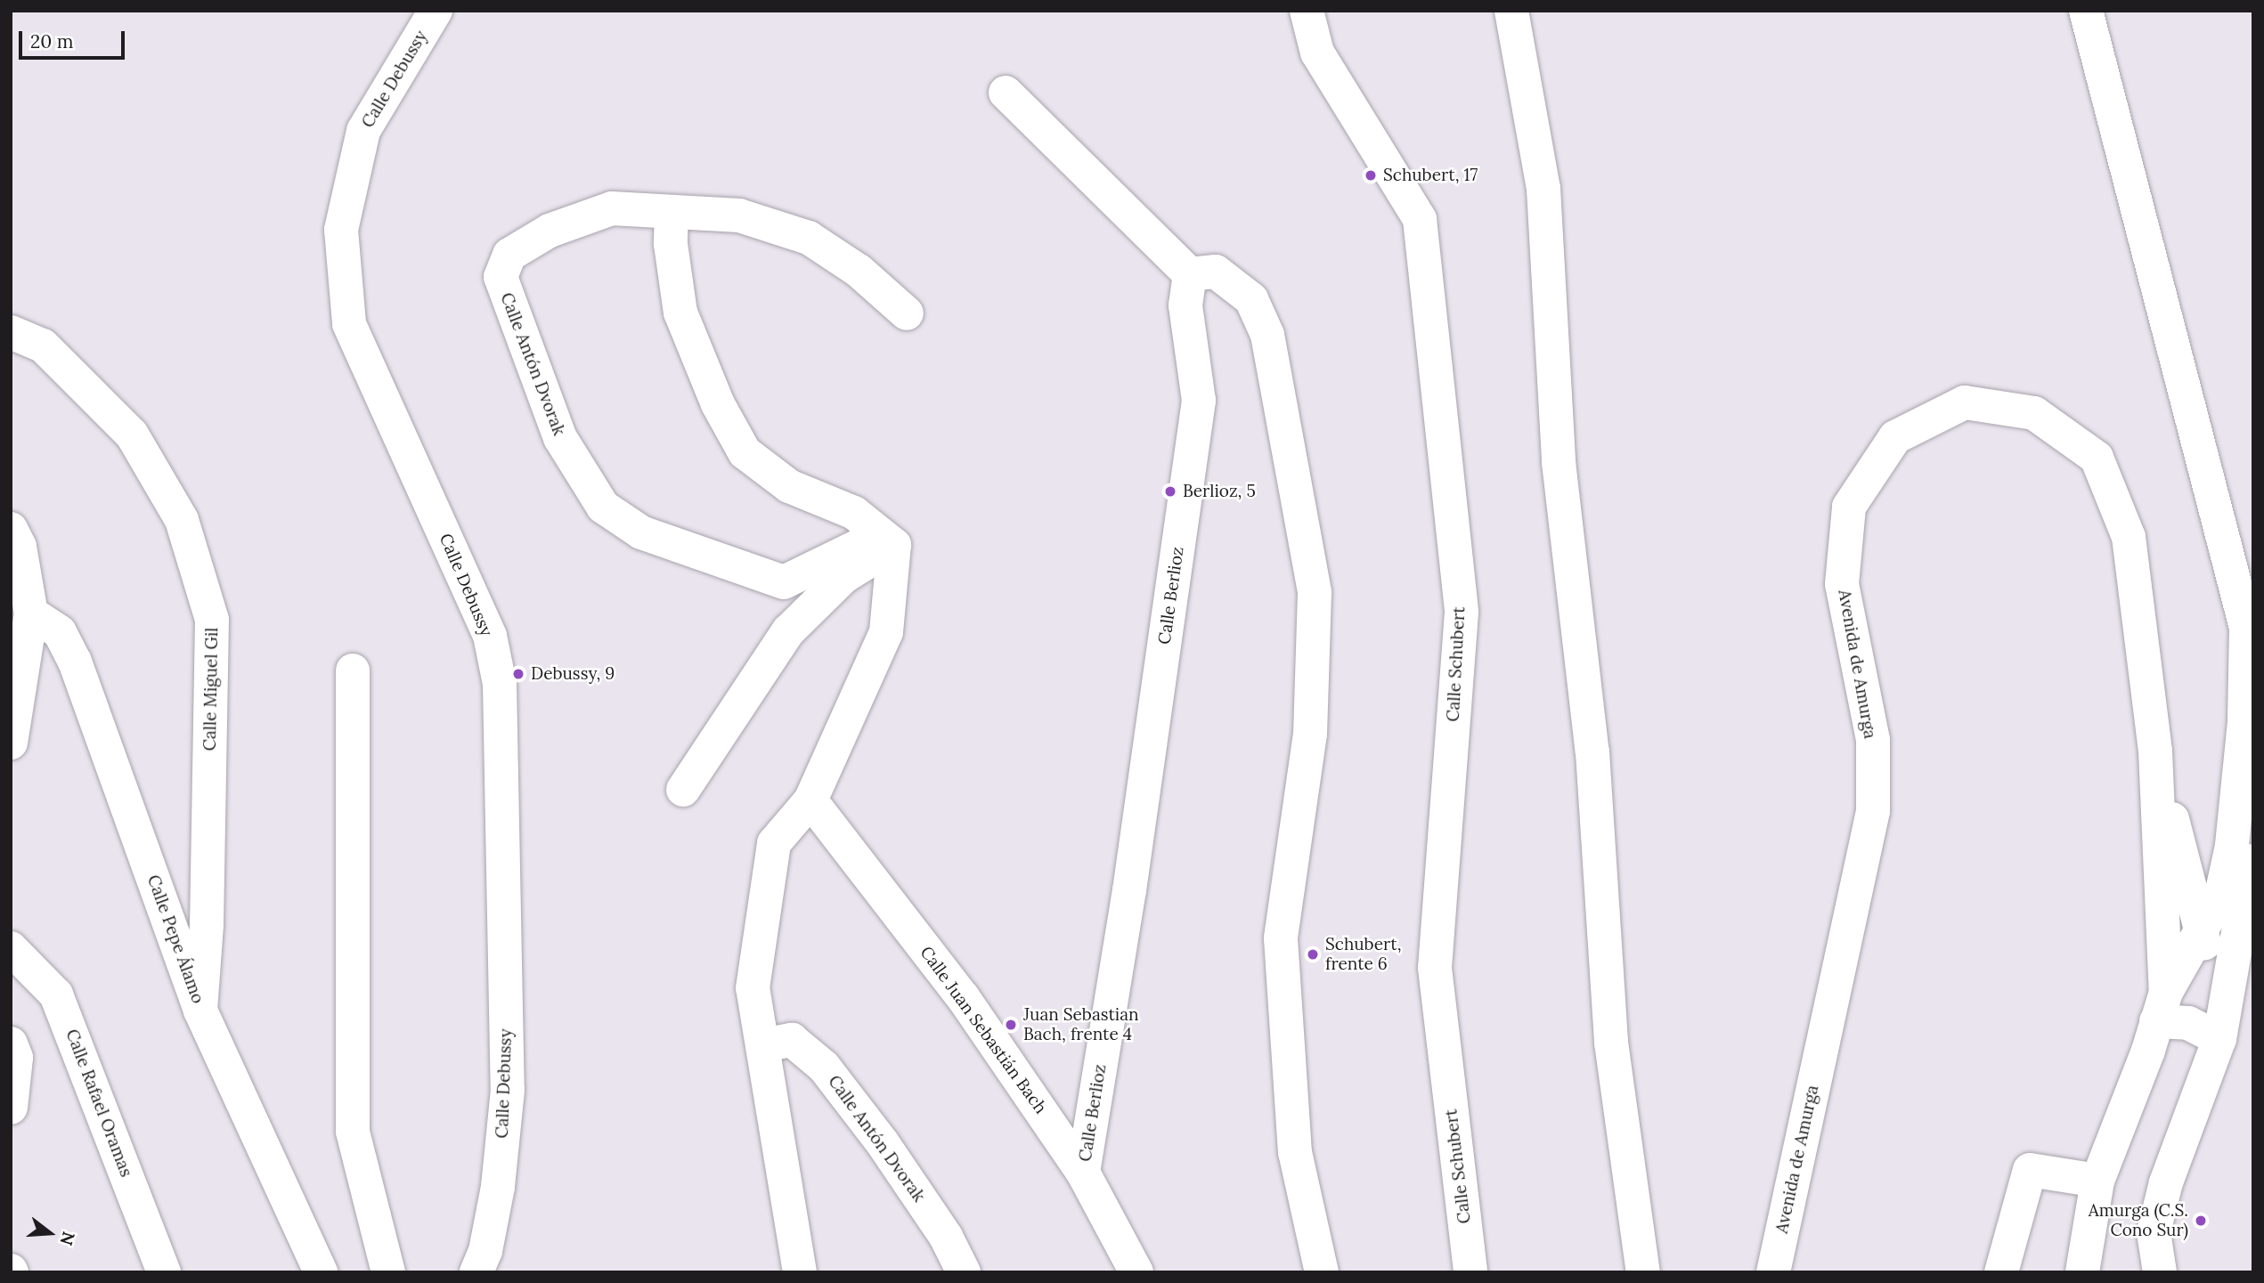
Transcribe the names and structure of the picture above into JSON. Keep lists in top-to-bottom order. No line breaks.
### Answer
{"streets":{"street":["Calle Debussy","Calle Antón Dvorak","Calle Berlioz","Calle Schubert","Avenida de Amurga","Calle Miguel Gil","Calle Pepe Álamo","Calle Juan Sebastián Bach","Calle Rafael Oramas"]},"crossings":[["Calle Berlioz","Calle Juan Sebastián Bach"],["Calle Miguel Gil","Calle Pepe Álamo"]],"places":["Schubert, 17","Berlioz, 5","Debussy, 9","Schubert, frente 6","Juan Sebastian Bach, frente 4","Amurga (C.S. Cono Sur)"],"scale_bar":"20 m","north":"right"}
